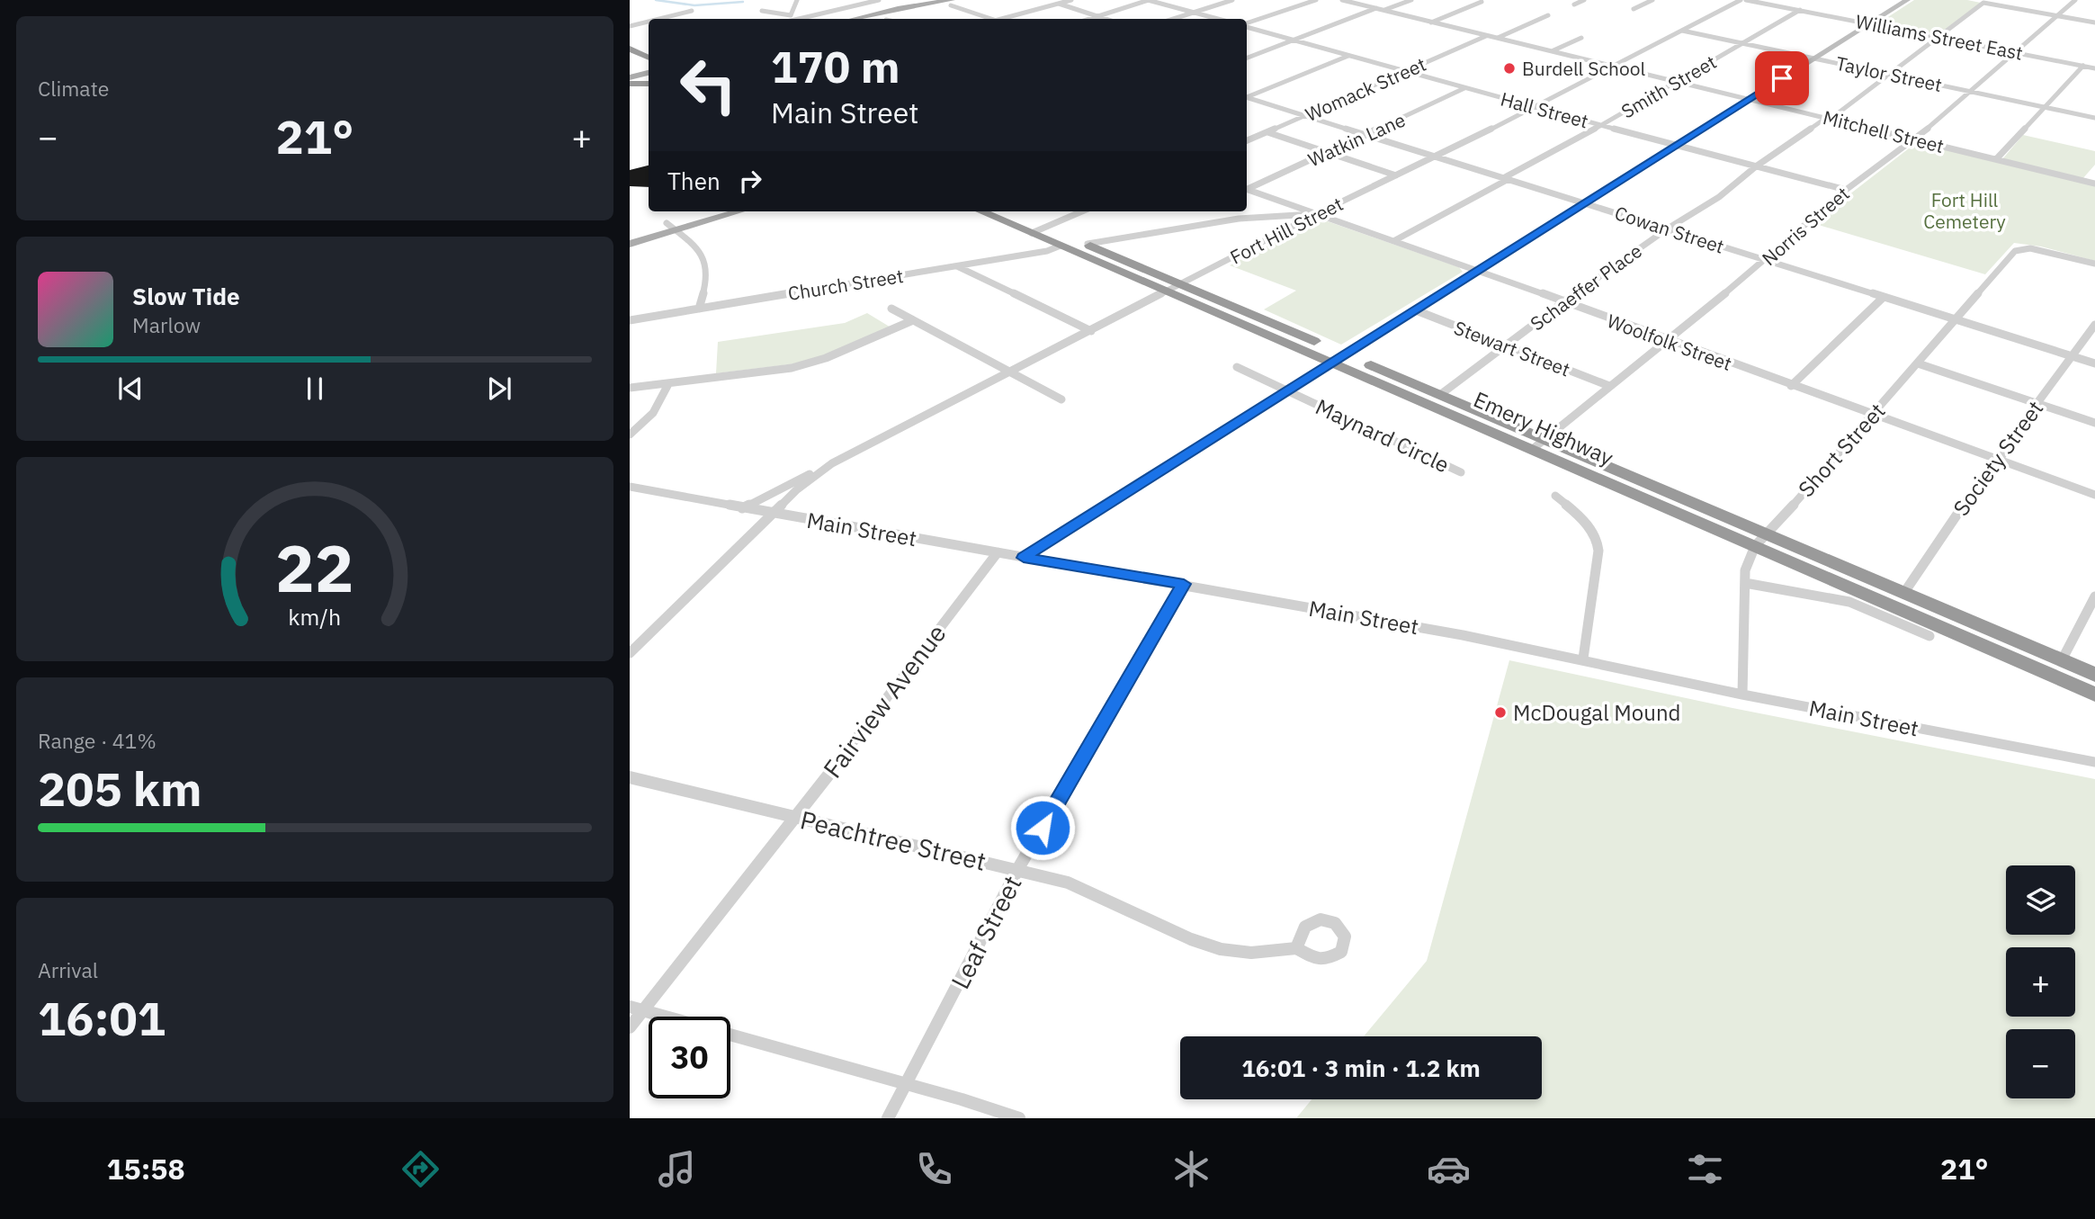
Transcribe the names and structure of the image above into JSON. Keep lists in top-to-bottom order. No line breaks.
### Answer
{"streets":{"highway":["Emery Highway"],"street":["Williams Street East","Taylor Street","Smith Street","Womack Street","Hall Street","Mitchell Street","Watkin Lane","Norris Street","Cowan Street","Fort Hill Street","Church Street","Schaeffer Place","Woolfolk Street","Stewart Street","Maynard Circle","Short Street","Society Street","Main Street","Fairview Avenue","Peachtree Street","Leaf Street"]},"crossings":[["Williams Street East","Smith Street"],["Williams Street East","Norris Street"],["Williams Street East","Schaeffer Place"],["Taylor Street","Smith Street"],["Taylor Street","Norris Street"],["Taylor Street","Fort Hill Street"],["Taylor Street","Schaeffer Place"],["Smith Street","Hall Street"],["Smith Street","Mitchell Street"],["Smith Street","Cowan Street"],["Smith Street","Woolfolk Street"],["Womack Street","Hall Street"],["Womack Street","Mitchell Street"],["Womack Street","Cowan Street"],["Hall Street","Watkin Lane"],["Hall Street","Norris Street"],["Hall Street","Fort Hill Street"],["Hall Street","Schaeffer Place"],["Mitchell Street","Norris Street"],["Mitchell Street","Fort Hill Street"],["Mitchell Street","Schaeffer Place"],["Watkin Lane","Cowan Street"],["Norris Street","Cowan Street"],["Norris Street","Woolfolk Street"],["Norris Street","Stewart Street"],["Norris Street","Emery Highway"],["Cowan Street","Fort Hill Street"],["Cowan Street","Schaeffer Place"],["Cowan Street","Short Street"],["Cowan Street","Society Street"],["Fort Hill Street","Woolfolk Street"],["Fort Hill Street","Emery Highway"],["Fort Hill Street","Main Street"],["Church Street","Emery Highway"],["Schaeffer Place","Woolfolk Street"],["Schaeffer Place","Stewart Street"],["Schaeffer Place","Emery Highway"],["Woolfolk Street","Short Street"],["Woolfolk Street","Society Street"],["Emery Highway","Short Street"],["Emery Highway","Society Street"],["Short Street","Main Street"],["Main Street","Fairview Avenue"],["Main Street","Leaf Street"],["Fairview Avenue","Peachtree Street"],["Peachtree Street","Leaf Street"]],"parks":["Fort Hill Cemetery"],"places":["Burdell School","McDougal Mound"],"page":{"tile":["Climate",["Range · 41%","205 km"],["Arrival","16:01"]],"turn":["170 m","Main Street"],"heat":["−","21°","+"],"then":"Then","song":["Slow Tide","Marlow"],"map_buttons":["+","−"],"limit":"30","trip":"16:01 · 3 min · 1.2 km","tabs":["15:58","21°"],"gauge":["22","km/h"]}}
